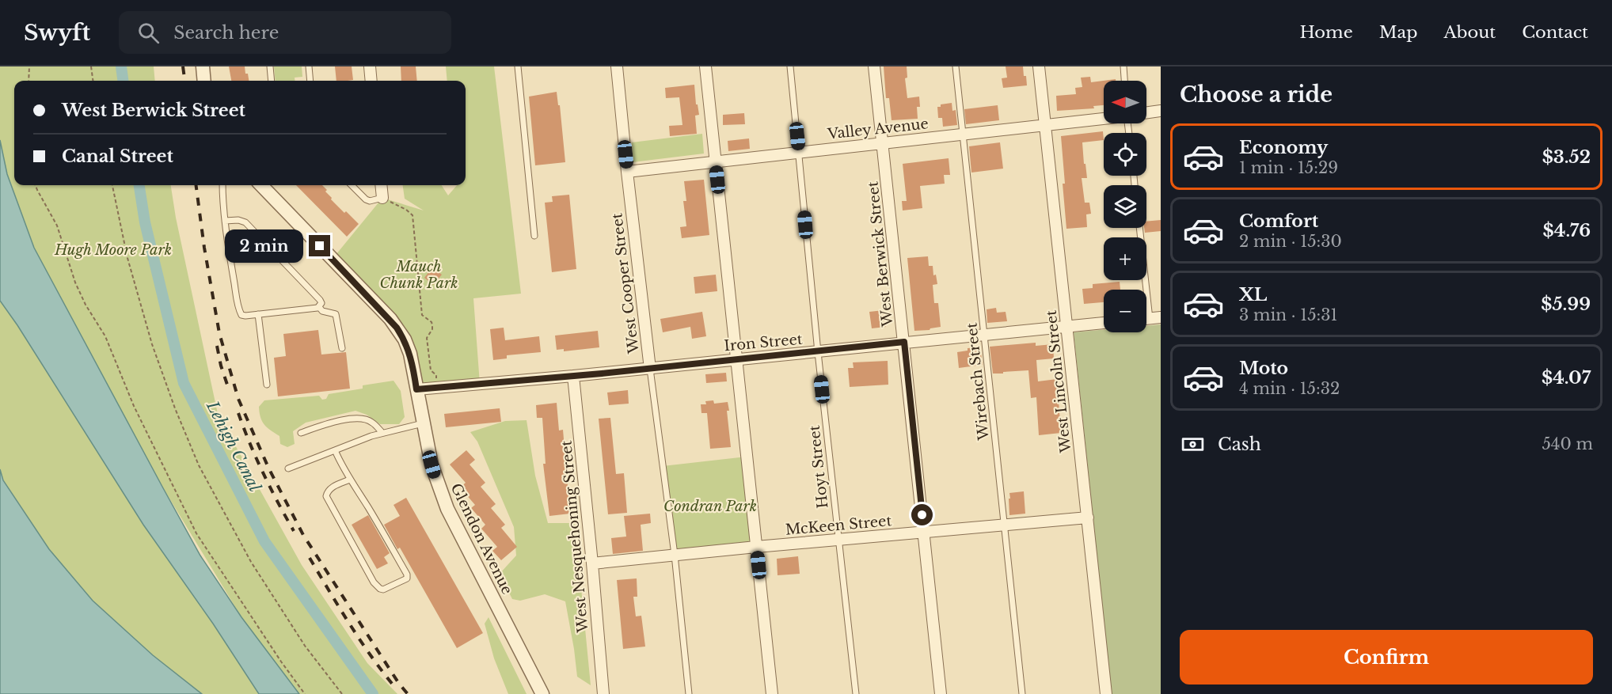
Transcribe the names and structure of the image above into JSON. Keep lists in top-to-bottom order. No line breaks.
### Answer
{"streets":{"street":["Valley Avenue","West Berwick Street","West Cooper Street","Iron Street","West Lincoln Street","McKeen Street","West Nesquehoning Street","Glendon Avenue"],"lane":["Wirebach Street","Hoyt Street"]},"crossings":[["Valley Avenue","West Berwick Street"],["Valley Avenue","West Cooper Street"],["Valley Avenue","Wirebach Street"],["Valley Avenue","West Lincoln Street"],["Valley Avenue","Hoyt Street"],["West Berwick Street","Iron Street"],["West Berwick Street","McKeen Street"],["West Cooper Street","Iron Street"],["West Cooper Street","McKeen Street"],["Iron Street","Wirebach Street"],["Iron Street","West Lincoln Street"],["Iron Street","Hoyt Street"],["Iron Street","West Nesquehoning Street"],["Iron Street","Glendon Avenue"],["Wirebach Street","McKeen Street"],["West Lincoln Street","McKeen Street"],["Hoyt Street","McKeen Street"],["McKeen Street","West Nesquehoning Street"]],"water":["Lehigh Canal"],"parks":["Hugh Moore Park","Mauch Chunk Park","Condran Park"],"north":"left","page":{"header":"Swyft","search":"Search here","nav":["Home","Map","About","Contact"],"heading":"Choose a ride","map_buttons":["+","−"],"banner":["West Berwick Street","Canal Street"],"list":[{"name":"Economy","note":"1 min · 15:29","value":"$3.52"},{"name":"Comfort","note":"2 min · 15:30","value":"$4.76"},{"name":"XL","note":"3 min · 15:31","value":"$5.99"},{"name":"Moto","note":"4 min · 15:32","value":"$4.07"}],"bubble":"2 min","pay":["Cash","540 m"],"buttons":"Confirm"}}
